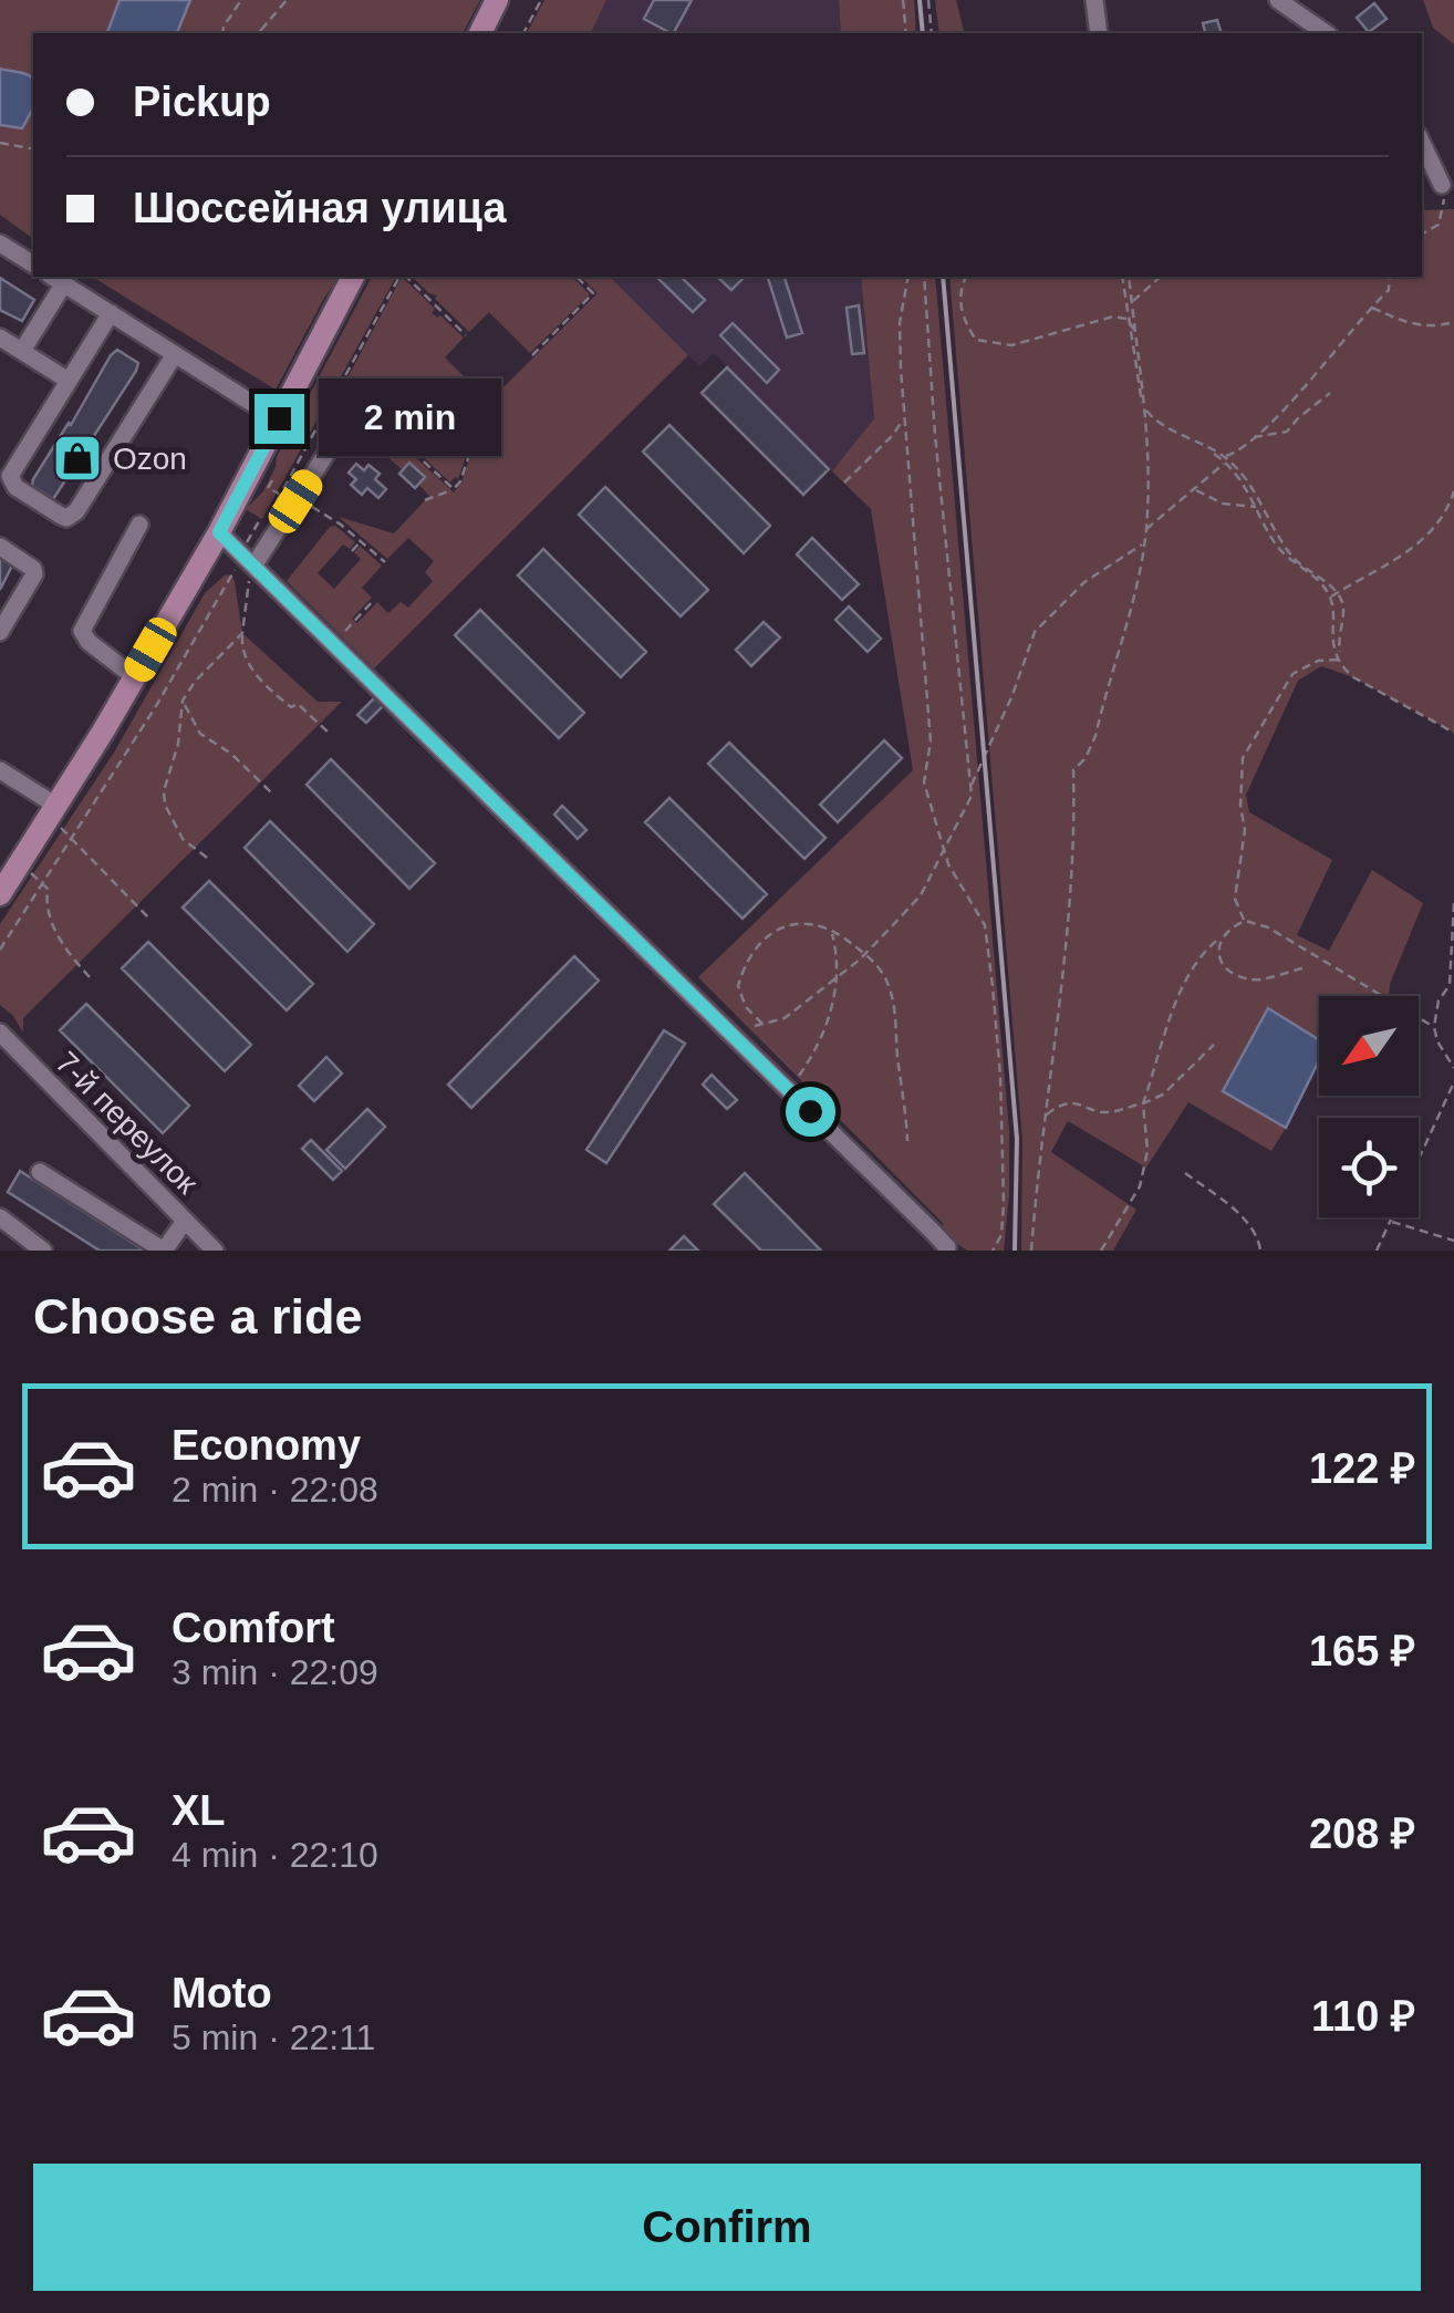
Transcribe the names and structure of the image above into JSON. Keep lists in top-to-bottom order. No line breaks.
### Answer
{"streets":{"street":["7-й переулок"]},"places":{"shop":["Ozon"]},"north":"bottom left","page":{"banner":["Pickup","Шоссейная улица"],"bubble":"2 min","heading":"Choose a ride","list":[{"name":"Economy","note":"2 min · 22:08","value":"122 ₽"},{"name":"Comfort","note":"3 min · 22:09","value":"165 ₽"},{"name":"XL","note":"4 min · 22:10","value":"208 ₽"},{"name":"Moto","note":"5 min · 22:11","value":"110 ₽"}],"buttons":"Confirm"}}
